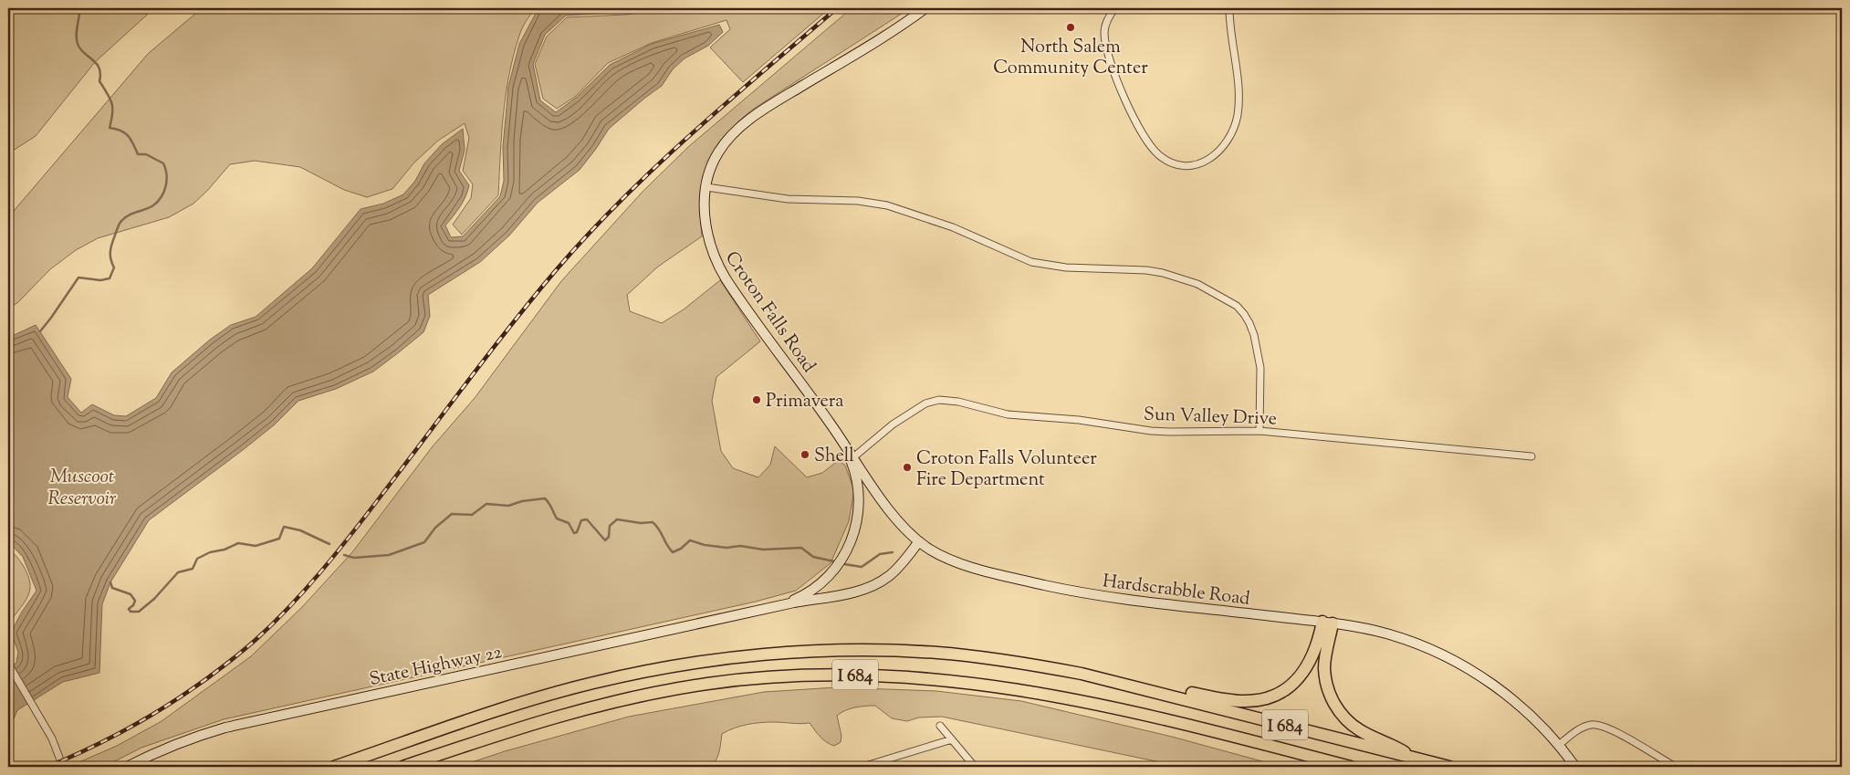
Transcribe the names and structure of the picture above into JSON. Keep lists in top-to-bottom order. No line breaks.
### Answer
{"streets":{"highway":["I 684"],"main road":["Croton Falls Road","Hardscrabble Road","State Highway 22"],"street":["Sun Valley Drive"]},"crossings":[["Croton Falls Road","Sun Valley Drive"],["Croton Falls Road","Hardscrabble Road"]],"water":["Muscoot Reservoir"],"places":["North Salem Community Center","Primavera","Shell","Croton Falls Volunteer Fire Department"]}
